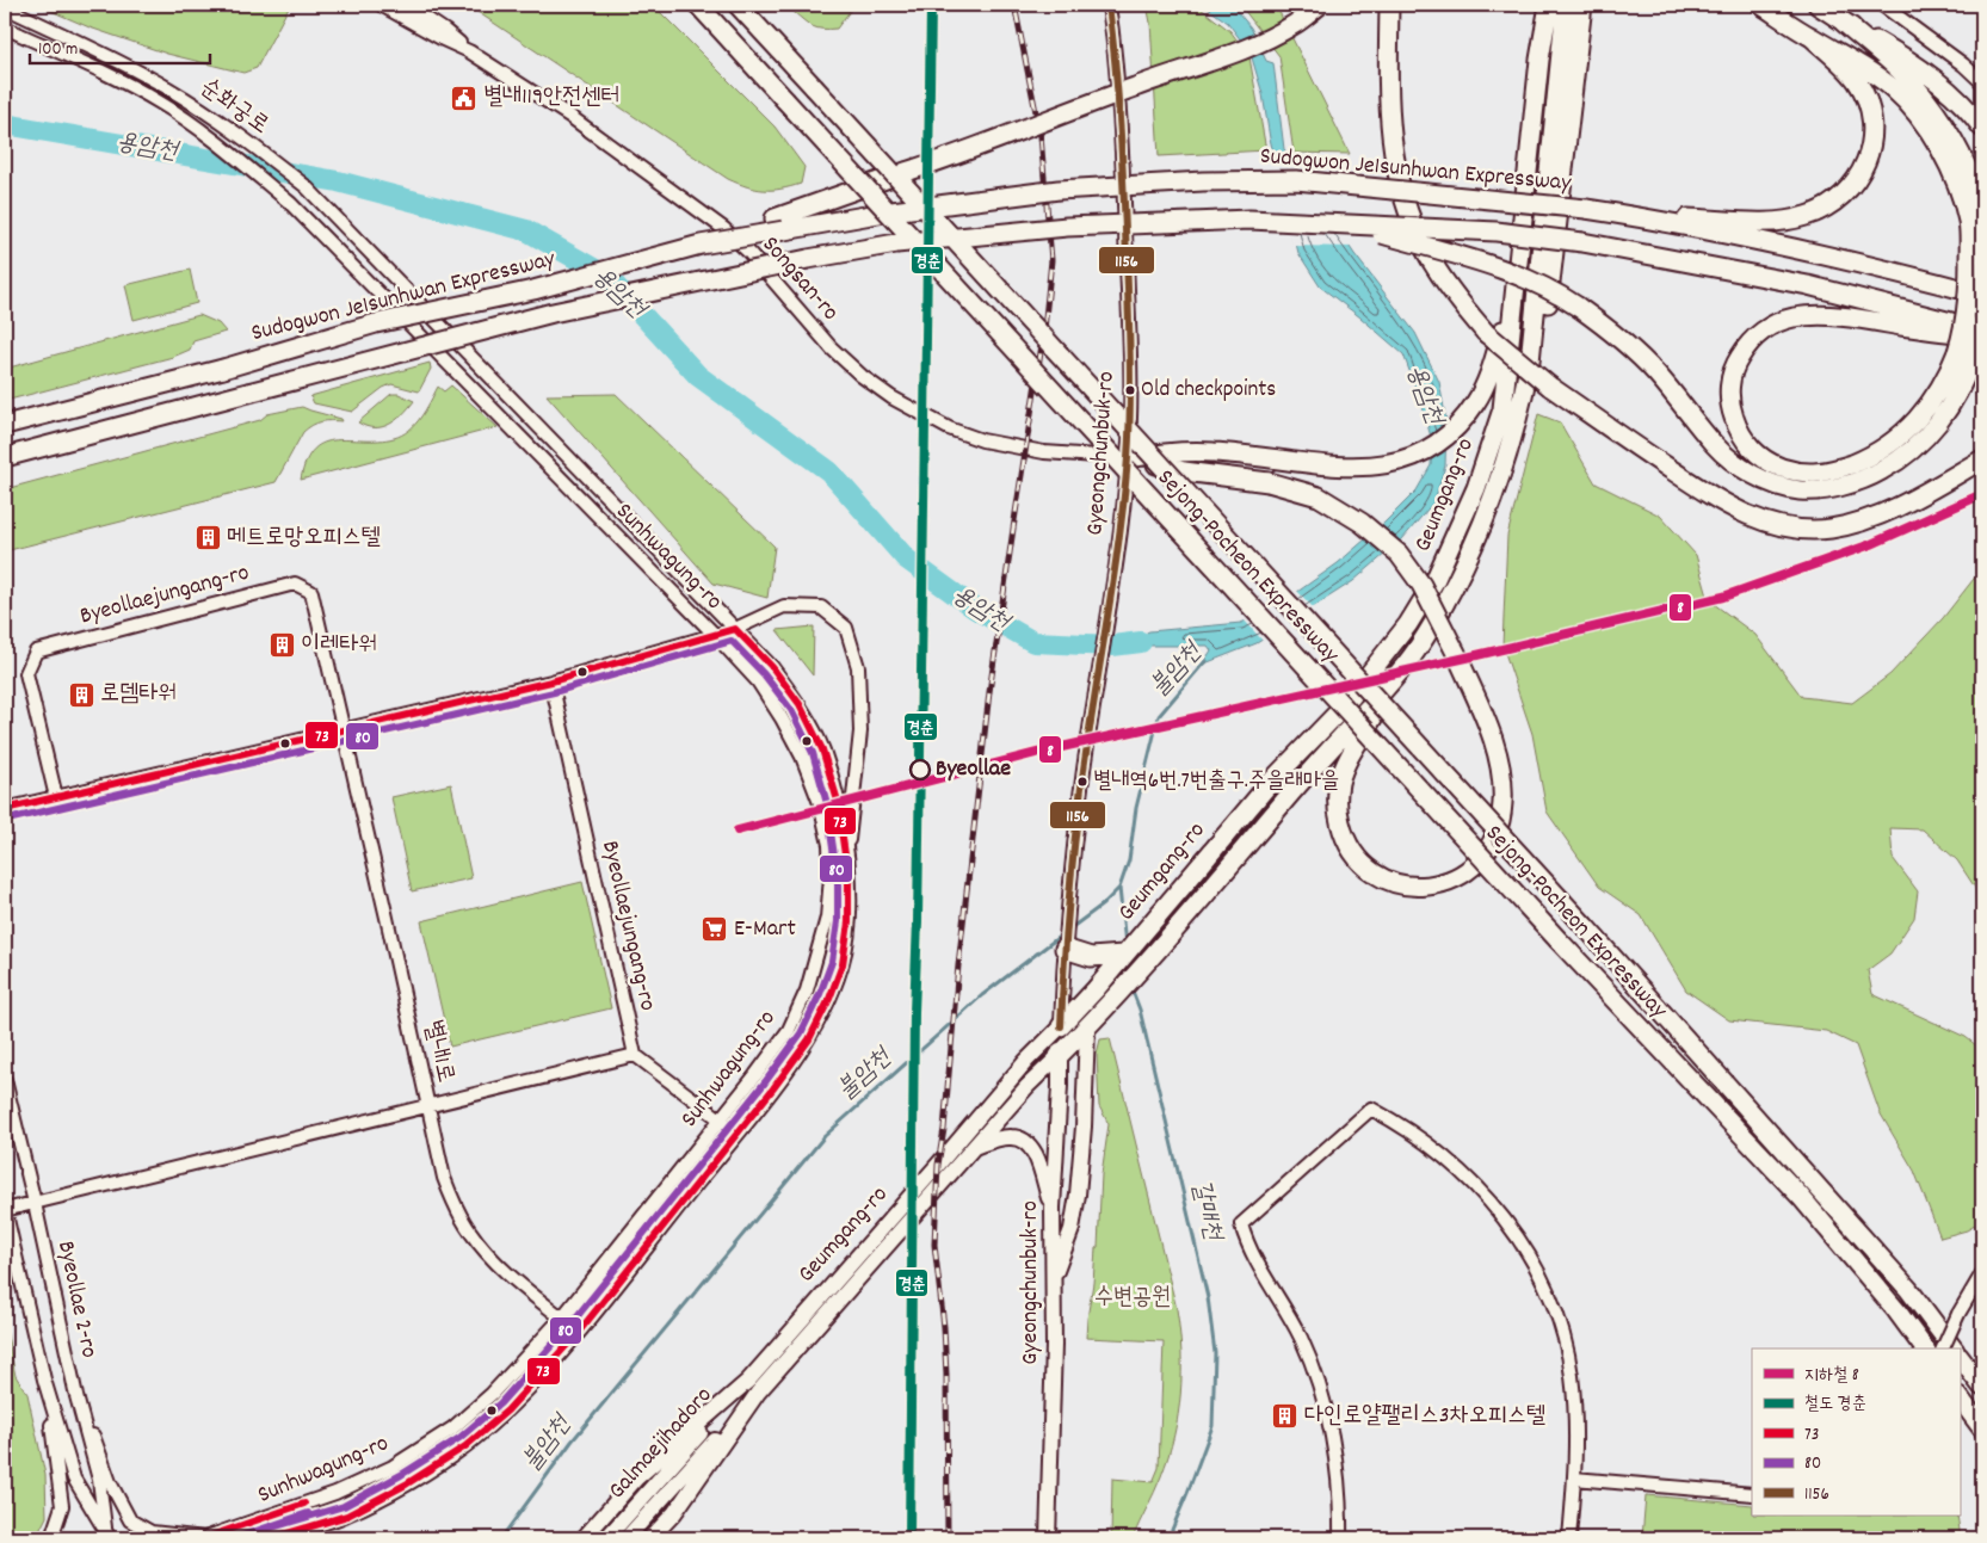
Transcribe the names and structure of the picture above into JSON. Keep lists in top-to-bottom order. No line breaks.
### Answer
{"streets":{"highway":["Sudogwon Je1sunhwan Expressway","Geumgang-ro","Sejong-Pocheon Expressway"],"main road":["Gyeongchunbuk-ro","Galmaejihadoro"],"street":["순화궁로","Songsan-ro","Sunhwagung-ro","Byeollaejungang-ro","별내1로","Byeollae 2-ro"]},"crossings":[["순화궁로","Sunhwagung-ro"],["Songsan-ro","Gyeongchunbuk-ro"],["Gyeongchunbuk-ro","Geumgang-ro"],["Geumgang-ro","Galmaejihadoro"],["Sunhwagung-ro","별내1로"],["Byeollaejungang-ro","별내1로"]],"water":["용암천","불암천","갈매천"],"parks":["수변공원"],"places":{"public building":["별내119안전센터"],"other":["Old checkpoints","Byeollae","별내역6번.7번출구.주을래마을"],"building":["메트로망오피스텔","이레타워","로뎀타워","다인로얄팰리스3차오피스텔"],"supermarket":["E-Mart"]},"lines":["rail line 경춘","transit line 1156","metro line 8","transit line 73","transit line 80"],"legend":["지하철 8","철도 경춘","73","80","1156"],"scale_bar":"100 m"}
